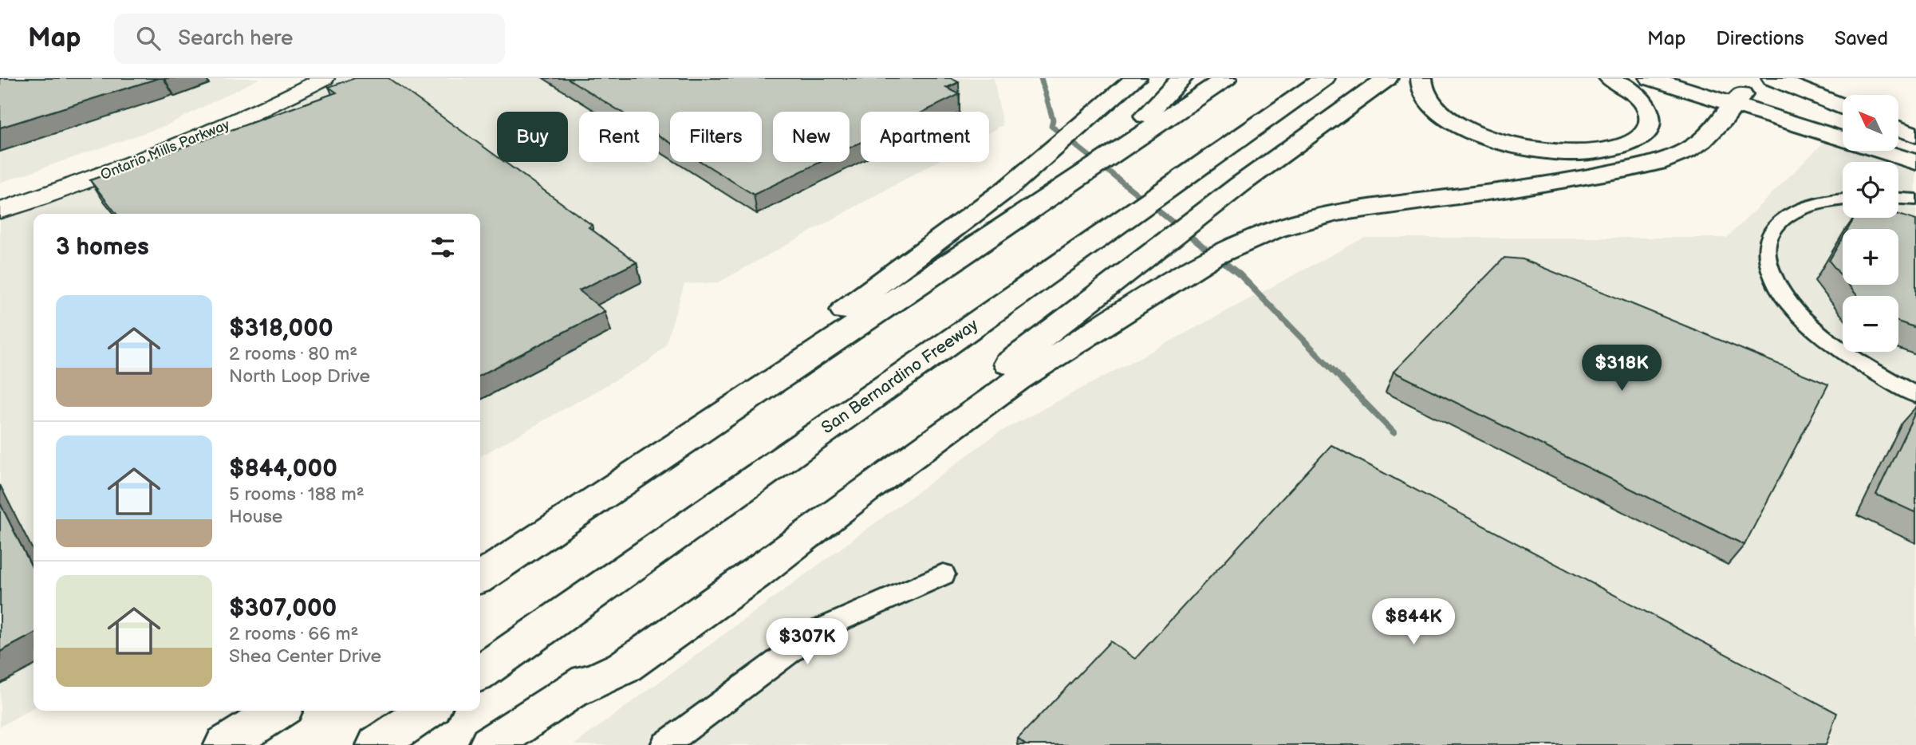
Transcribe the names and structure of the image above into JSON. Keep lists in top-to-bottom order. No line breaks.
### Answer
{"streets":{"main road":["Ontario Mills Parkway","San Bernardino Freeway"]},"north":"top left","page":{"header":"Map","search":"Search here","nav":["Map","Directions","Saved"],"map_buttons":["+","−"],"chip":["Buy","Rent","Filters","New","Apartment"],"heading":"3 homes","list":[{"name":"$318,000","note":"2 rooms · 80 m² · North Loop Drive"},{"name":"$844,000","note":"5 rooms · 188 m² · House"},{"name":"$307,000","note":"2 rooms · 66 m² · Shea Center Drive"}],"price":["$318K","$844K","$307K"]}}
